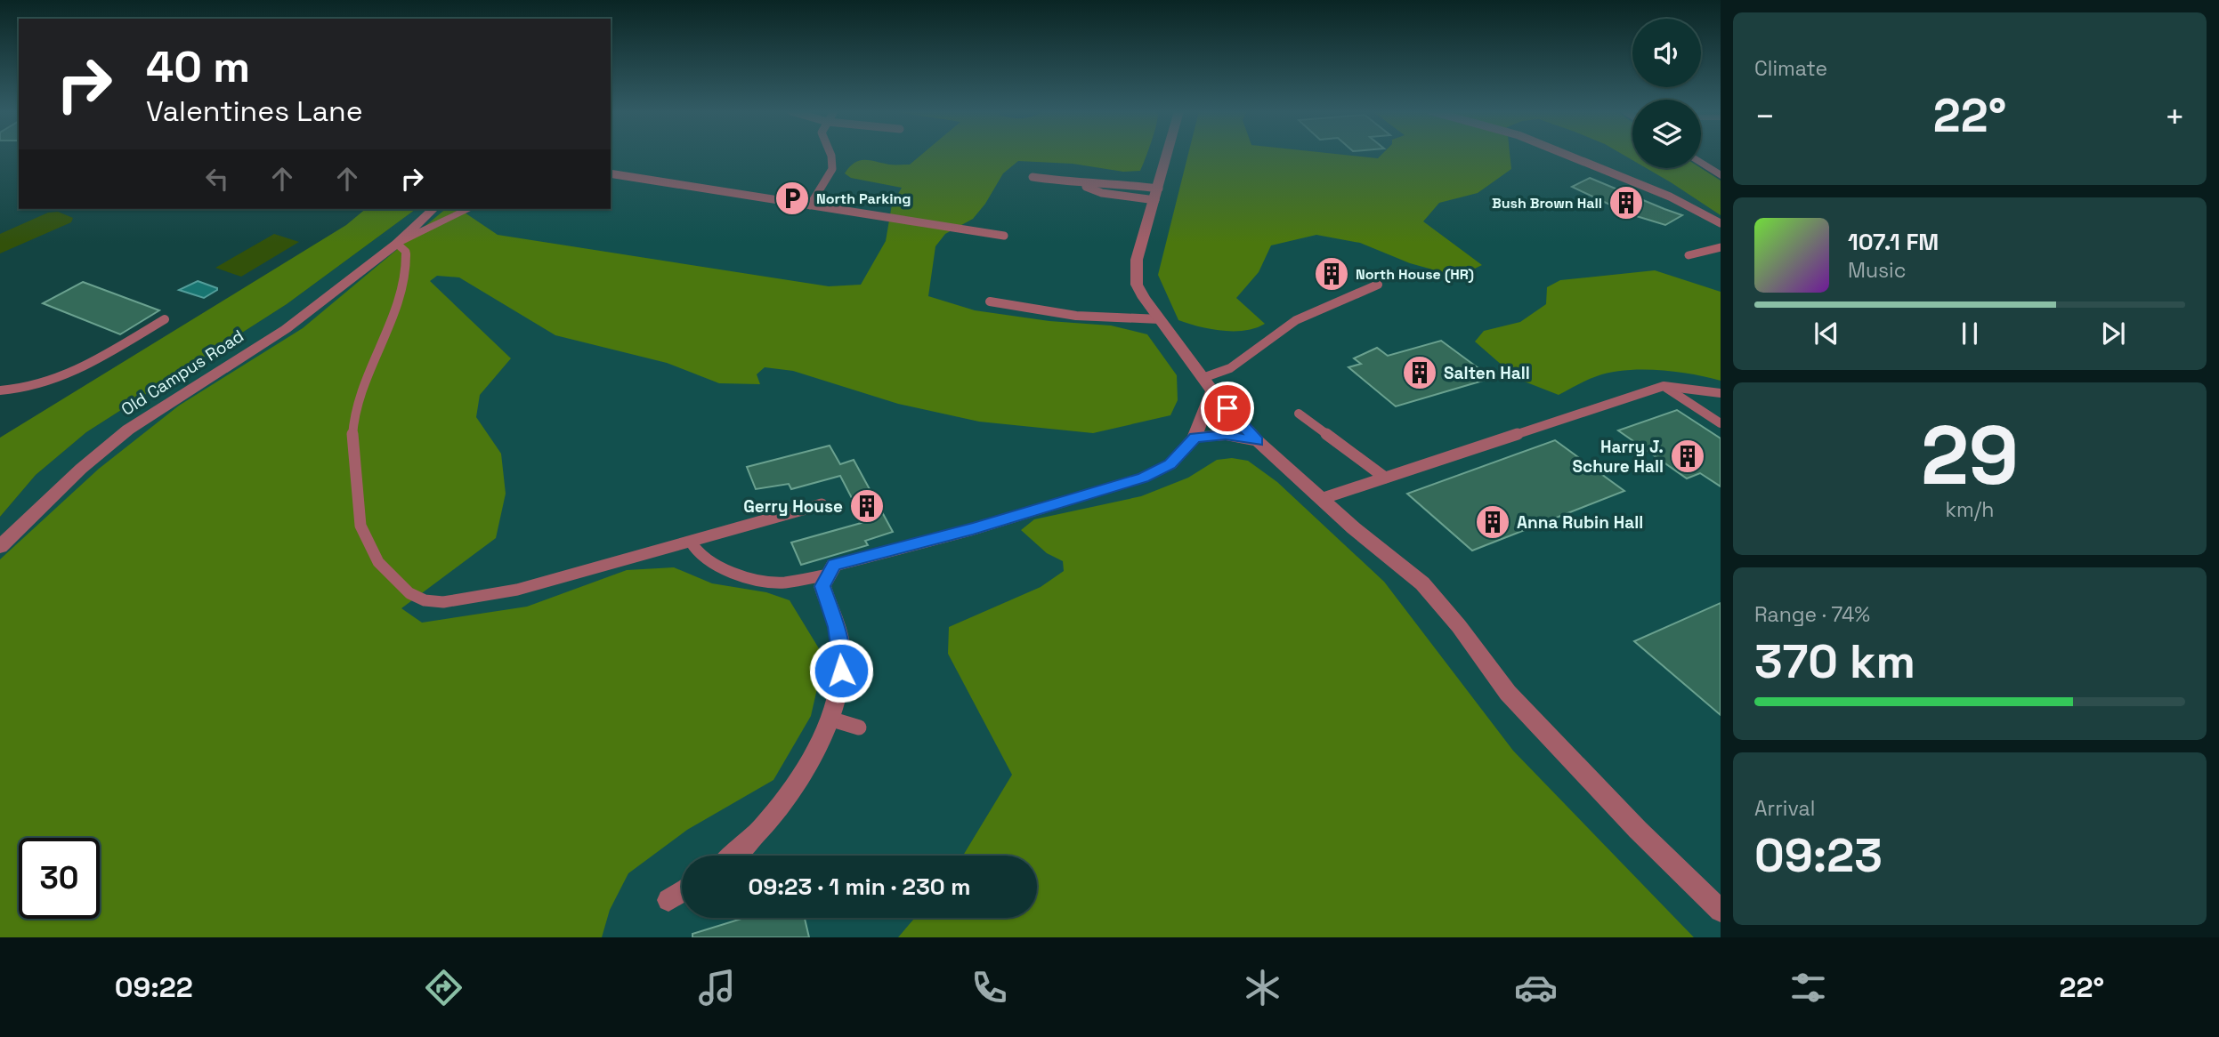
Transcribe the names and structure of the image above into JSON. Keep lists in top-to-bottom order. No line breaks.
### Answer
{"streets":{"street":["Old Campus Road"]},"places":{"parking":["North Parking"],"building":["Bush Brown Hall","North House (HR)","Salten Hall","Harry J. Schure Hall","Gerry House","Anna Rubin Hall"]},"page":{"tile":["Climate",["29","km/h"],["Range · 74%","370 km"],["Arrival","09:23"]],"turn":["40 m","Valentines Lane"],"heat":["−","22°","+"],"song":["107.1 FM","Music"],"limit":"30","trip":"09:23 · 1 min · 230 m","tabs":["09:22","22°"]}}
